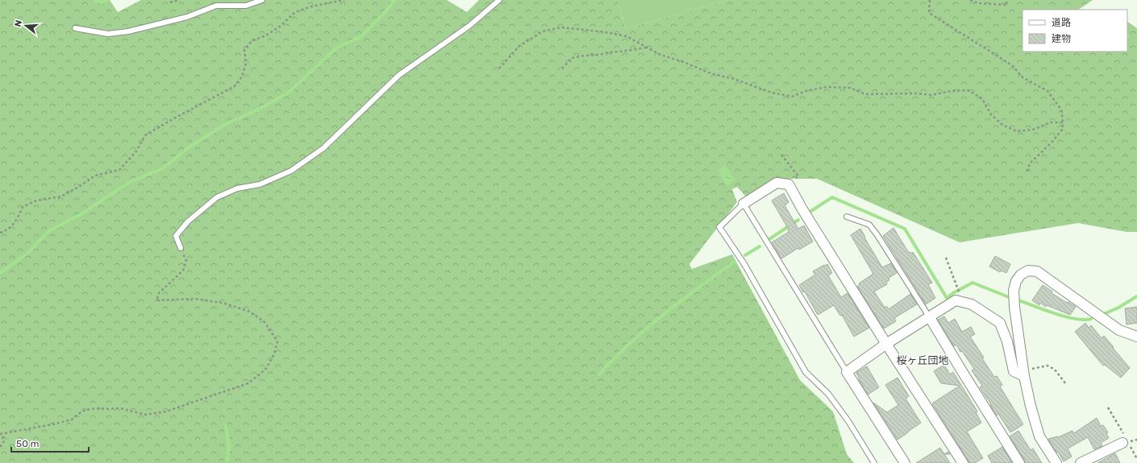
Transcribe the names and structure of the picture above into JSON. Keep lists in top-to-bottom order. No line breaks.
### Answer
{"districts":["桜ヶ丘団地"],"legend":["道路","建物"],"scale_bar":"50 m","north":"left"}
